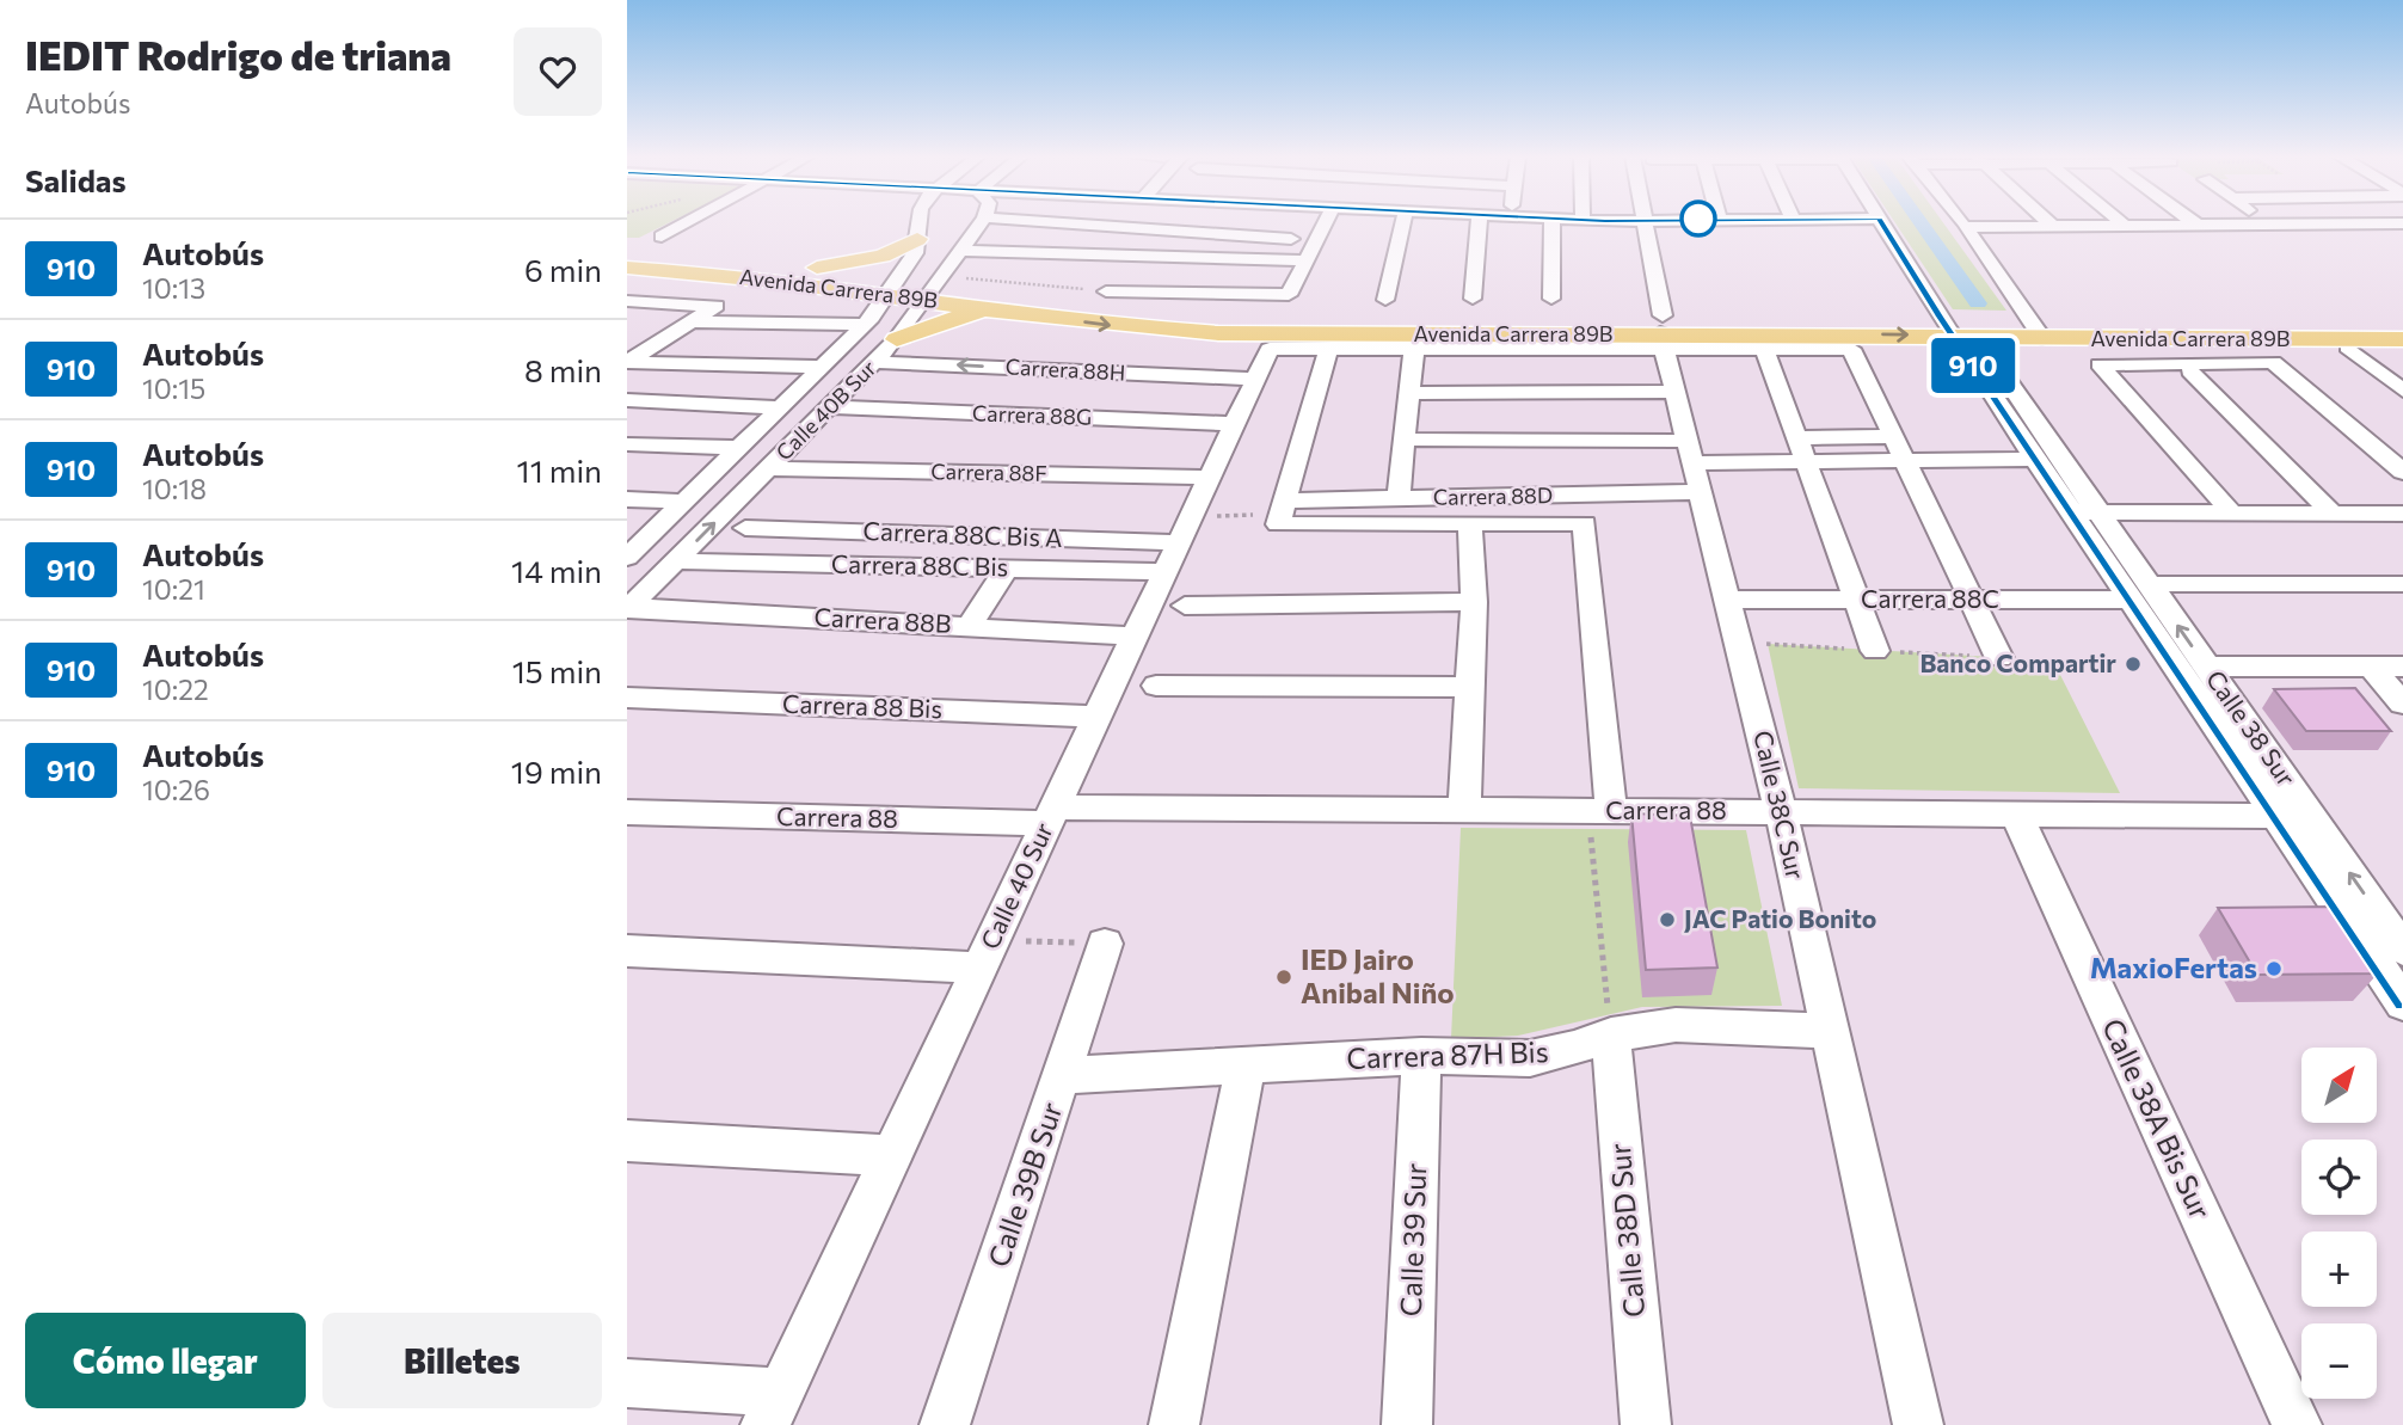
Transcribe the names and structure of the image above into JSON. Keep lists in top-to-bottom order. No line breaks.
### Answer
{"streets":{"main road":["Avenida Carrera 89B"],"street":["Carrera 88H","Calle 40B Sur","Carrera 88G","Carrera 88F","Carrera 88D","Carrera 88C Bis A","Carrera 88C Bis","Carrera 88C","Carrera 88B","Carrera 88 Bis","Calle 38 Sur","Calle 38C Sur","Carrera 88","Calle 40 Sur","Carrera 87H Bis","Calle 38A Bis Sur","Calle 39B Sur","Calle 38D Sur","Calle 39 Sur"]},"crossings":[["Avenida Carrera 89B","Calle 40B Sur"],["Avenida Carrera 89B","Calle 38 Sur"],["Avenida Carrera 89B","Calle 38C Sur"],["Carrera 88H","Calle 40B Sur"],["Carrera 88H","Calle 40 Sur"],["Calle 40B Sur","Carrera 88G"],["Calle 40B Sur","Carrera 88F"],["Calle 40B Sur","Carrera 88C Bis"],["Calle 40B Sur","Carrera 88B"],["Carrera 88G","Calle 40 Sur"],["Carrera 88F","Calle 40 Sur"],["Carrera 88D","Calle 38C Sur"],["Carrera 88D","Carrera 88"],["Carrera 88C Bis A","Calle 40 Sur"],["Carrera 88C Bis","Calle 40 Sur"],["Carrera 88C","Calle 38 Sur"],["Carrera 88C","Calle 38C Sur"],["Carrera 88B","Calle 40 Sur"],["Carrera 88 Bis","Calle 40 Sur"],["Calle 38 Sur","Carrera 88"],["Calle 38C Sur","Carrera 88"],["Calle 38C Sur","Carrera 87H Bis"],["Carrera 88","Calle 40 Sur"],["Carrera 88","Calle 38A Bis Sur"],["Carrera 87H Bis","Calle 39B Sur"],["Carrera 87H Bis","Calle 38D Sur"],["Carrera 87H Bis","Calle 39 Sur"]],"places":["Banco Compartir","JAC Patio Bonito","MaxioFertas","IED Jairo Anibal Niño"],"lines":["bus line 910"],"north":"top right","page":{"heading":[["IEDIT Rodrigo de triana","Autobús"],"Salidas"],"on_map":"910","list":[{"mark":"910","name":"Autobús","note":"10:13","value":"6 min"},{"mark":"910","name":"Autobús","note":"10:15","value":"8 min"},{"mark":"910","name":"Autobús","note":"10:18","value":"11 min"},{"mark":"910","name":"Autobús","note":"10:21","value":"14 min"},{"mark":"910","name":"Autobús","note":"10:22","value":"15 min"},{"mark":"910","name":"Autobús","note":"10:26","value":"19 min"}],"map_buttons":["+","−"],"buttons":["Cómo llegar","Billetes"]}}
